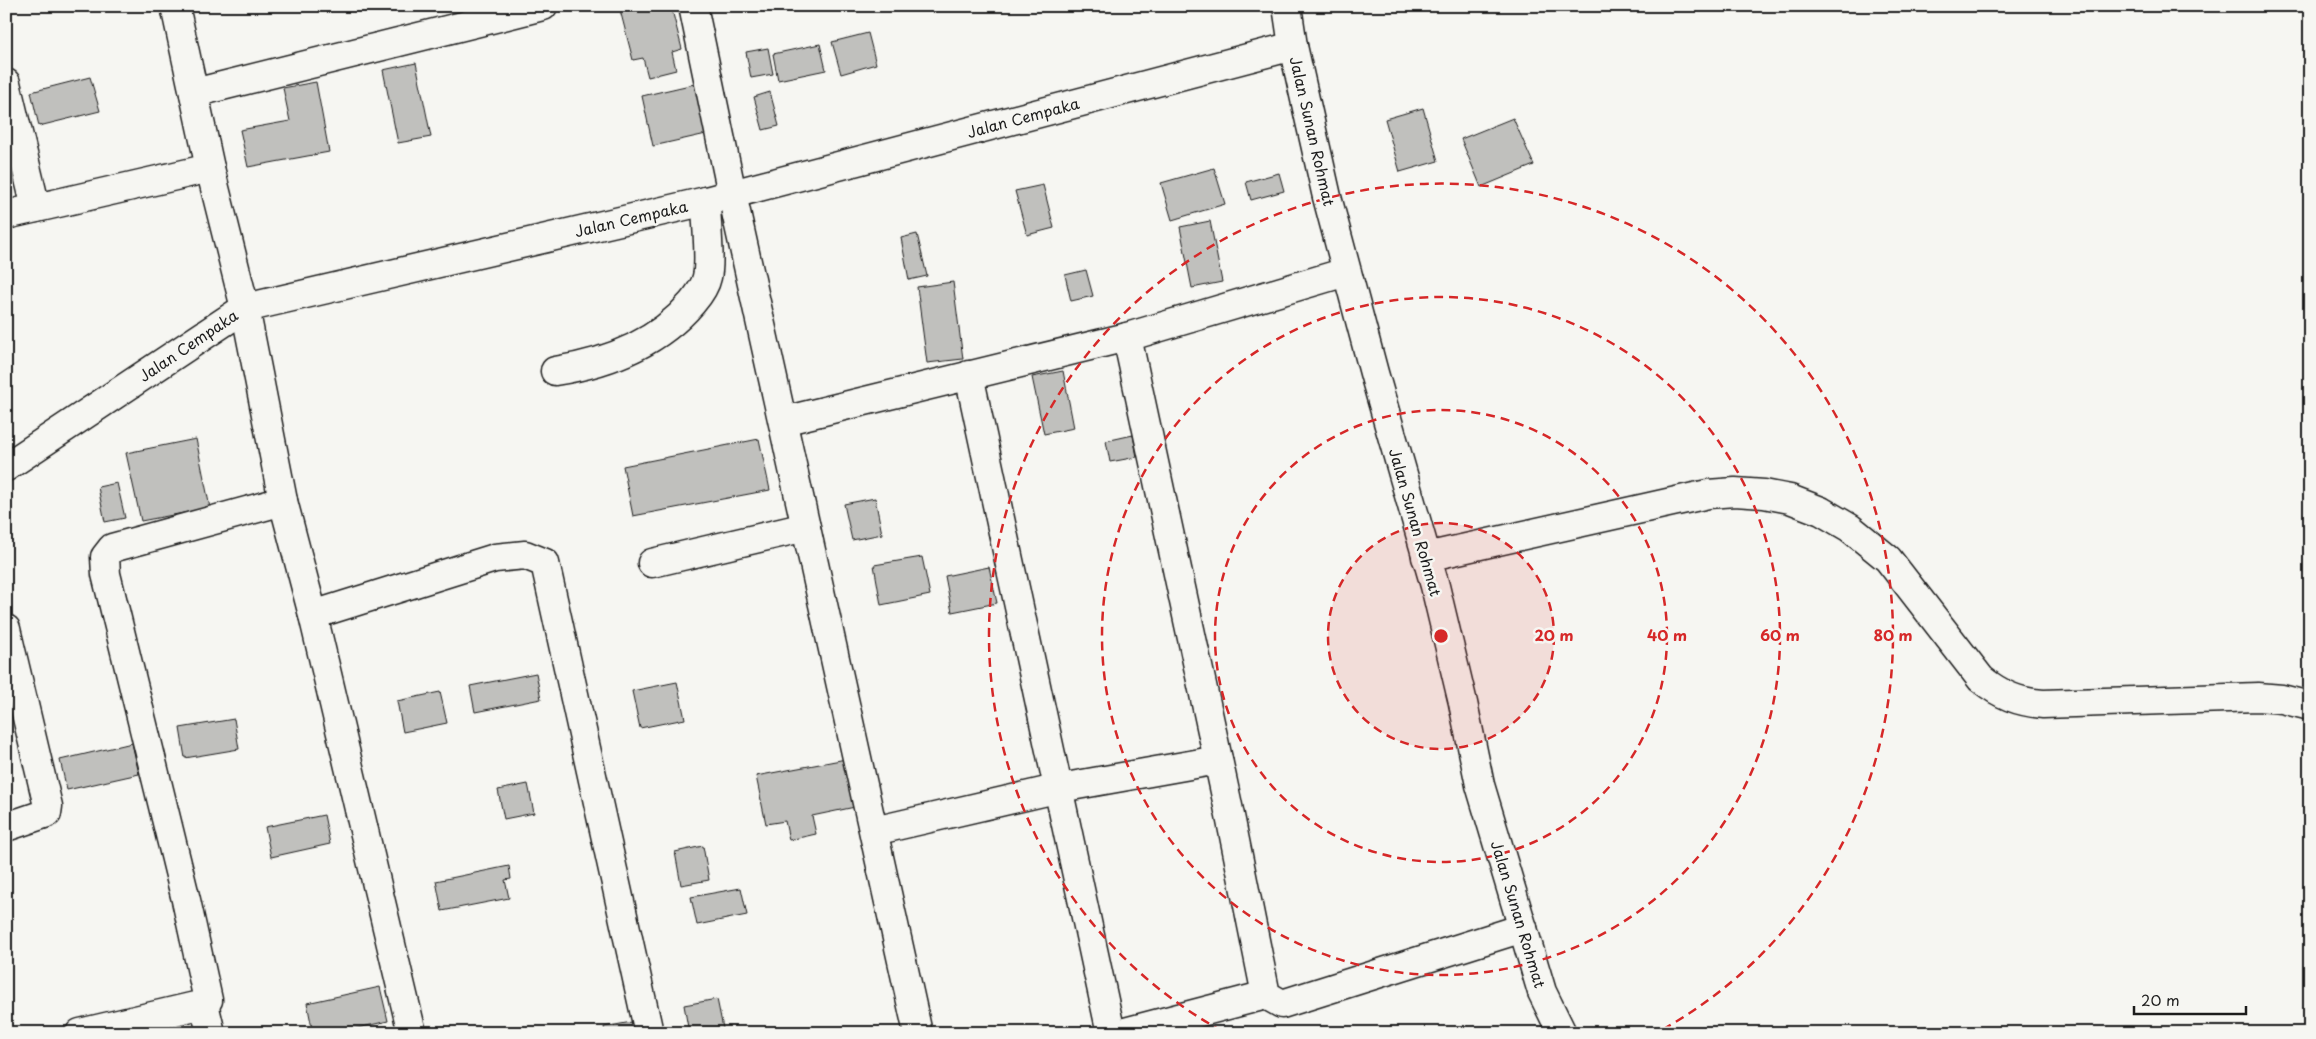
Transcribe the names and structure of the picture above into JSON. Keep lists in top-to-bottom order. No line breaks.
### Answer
{"streets":{"street":["Jalan Cempaka","Jalan Sunan Rohmat"]},"crossings":[["Jalan Cempaka","Jalan Sunan Rohmat"]],"scale_bar":"20 m","rings":["20 m","40 m","60 m","80 m"]}
